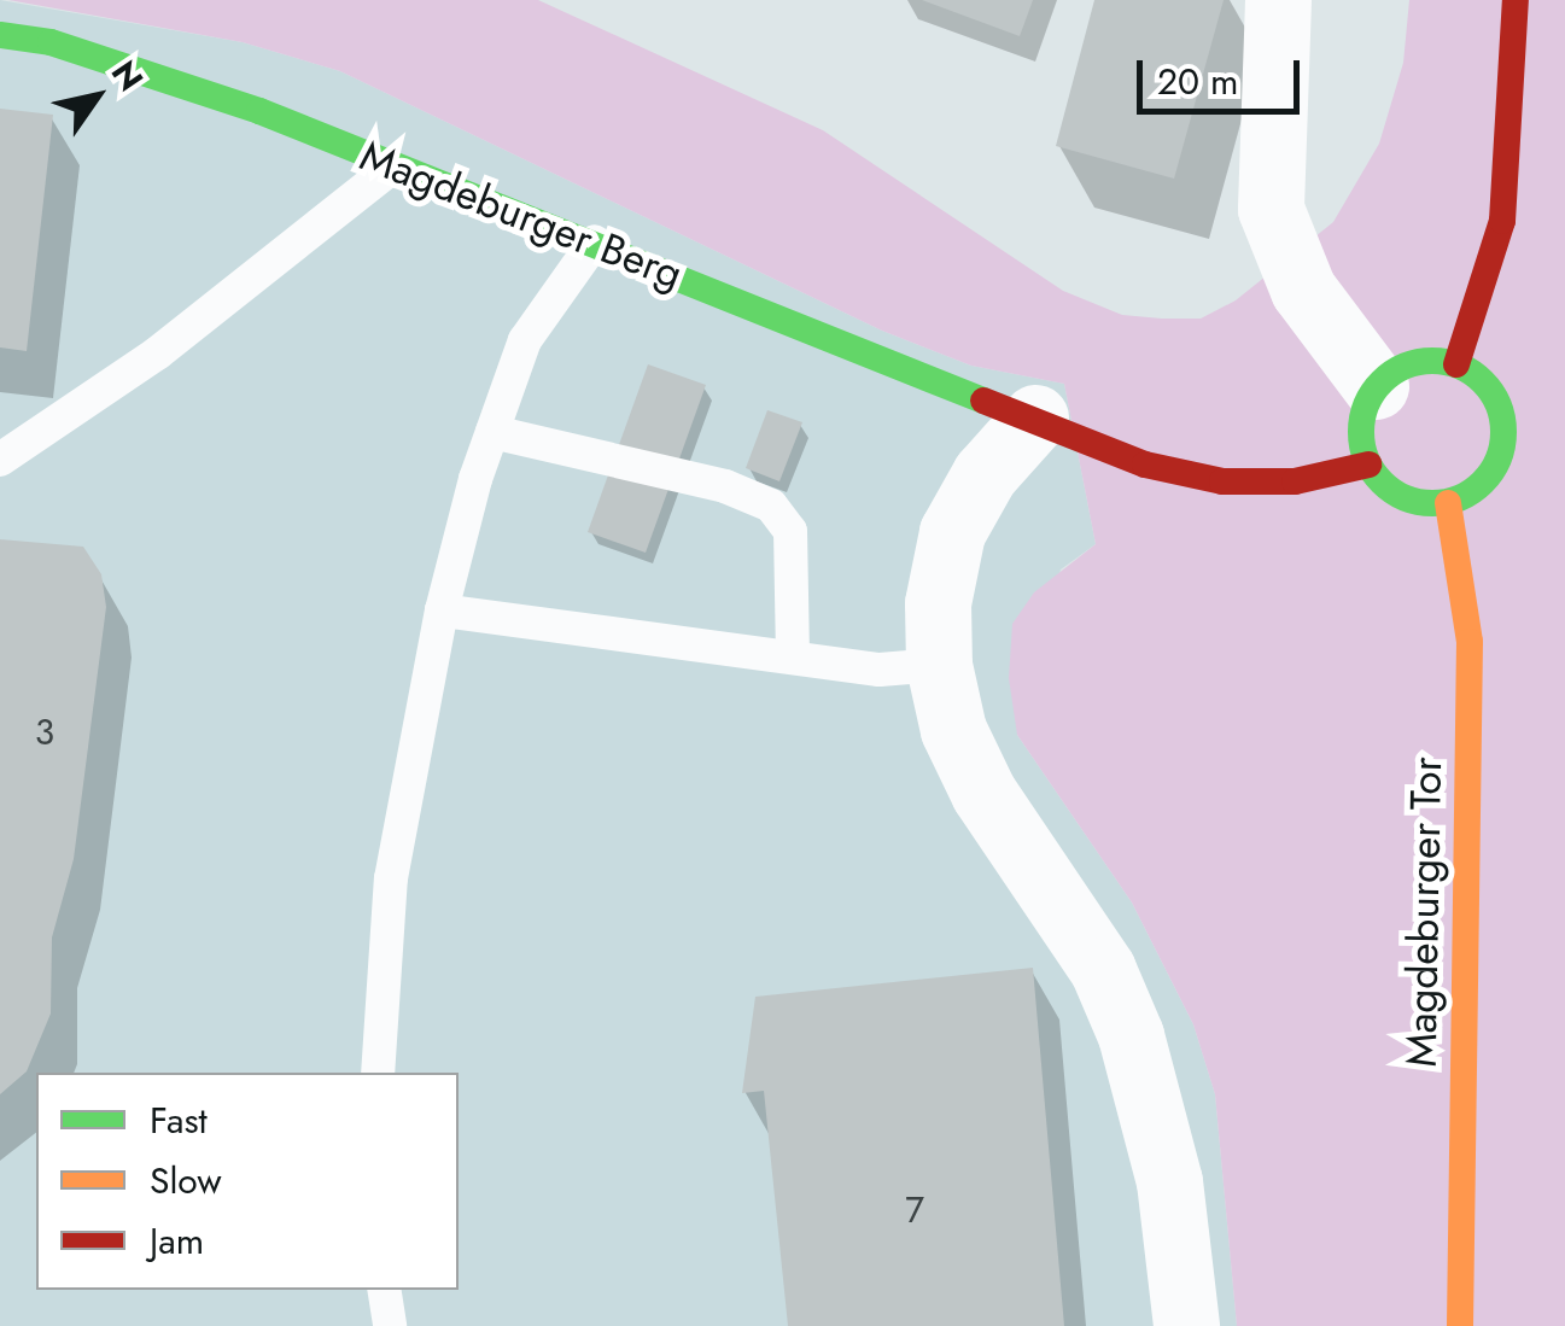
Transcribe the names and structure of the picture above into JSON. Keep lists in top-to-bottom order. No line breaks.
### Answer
{"streets":{"main road":["Magdeburger Berg","Magdeburger Tor"]},"crossings":[["Magdeburger Berg","Magdeburger Tor"]],"house_numbers":["3","7"],"legend":["Fast","Slow","Jam"],"scale_bar":"20 m","north":"top right"}
